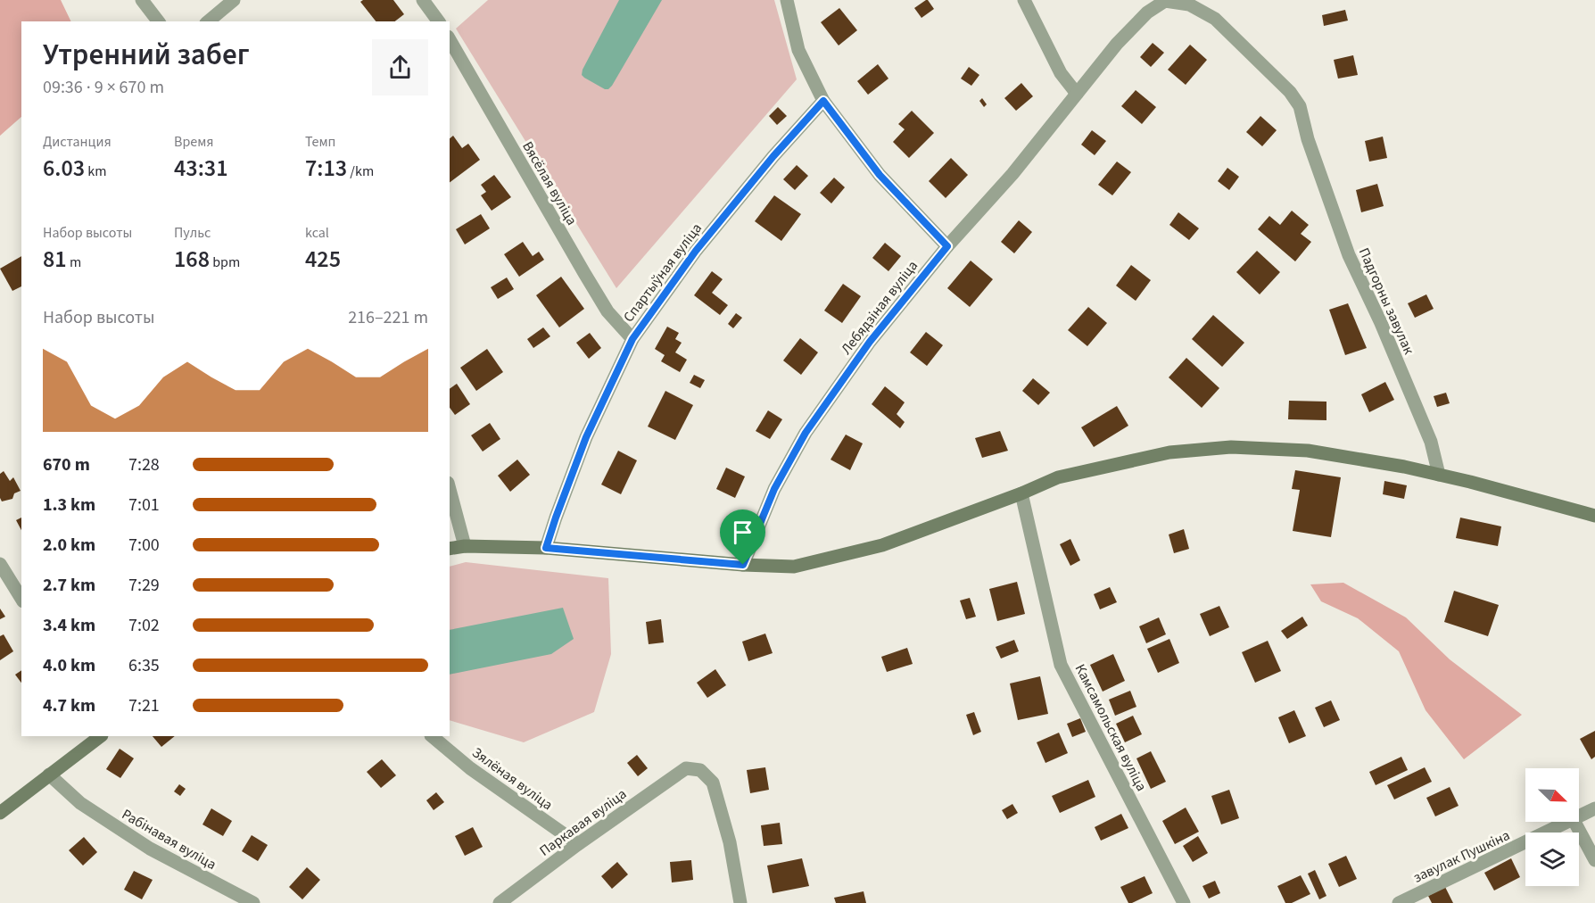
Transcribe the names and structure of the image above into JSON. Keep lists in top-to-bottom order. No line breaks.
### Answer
{"streets":{"street":["Вясёлая вуліца","Спартыўная вуліца","Падгорны завулак","Лебядзіная вуліца","Камсамольская вуліца","Зялёная вуліца","Паркавая вуліца","Рабінавая вуліца","завулак Пушкіна"]},"crossings":[["Вясёлая вуліца","Спартыўная вуліца"],["Падгорны завулак","Лебядзіная вуліца"],["Зялёная вуліца","Паркавая вуліца"]],"north":"bottom right","page":{"heading":["Утренний забег","09:36 · 9 × 670 m"],"stats":[["Дистанция","6.03 km"],["Время","43:31"],["Темп","7:13 /km"],["Набор высоты","81 m"],["Пульс","168 bpm"],["kcal","425"]],"chart":["Набор высоты","216–221 m"],"list":[{"name":"670 m","note":"7:28"},{"name":"1.3 km","note":"7:01"},{"name":"2.0 km","note":"7:00"},{"name":"2.7 km","note":"7:29"},{"name":"3.4 km","note":"7:02"},{"name":"4.0 km","note":"6:35"},{"name":"4.7 km","note":"7:21"}]}}
